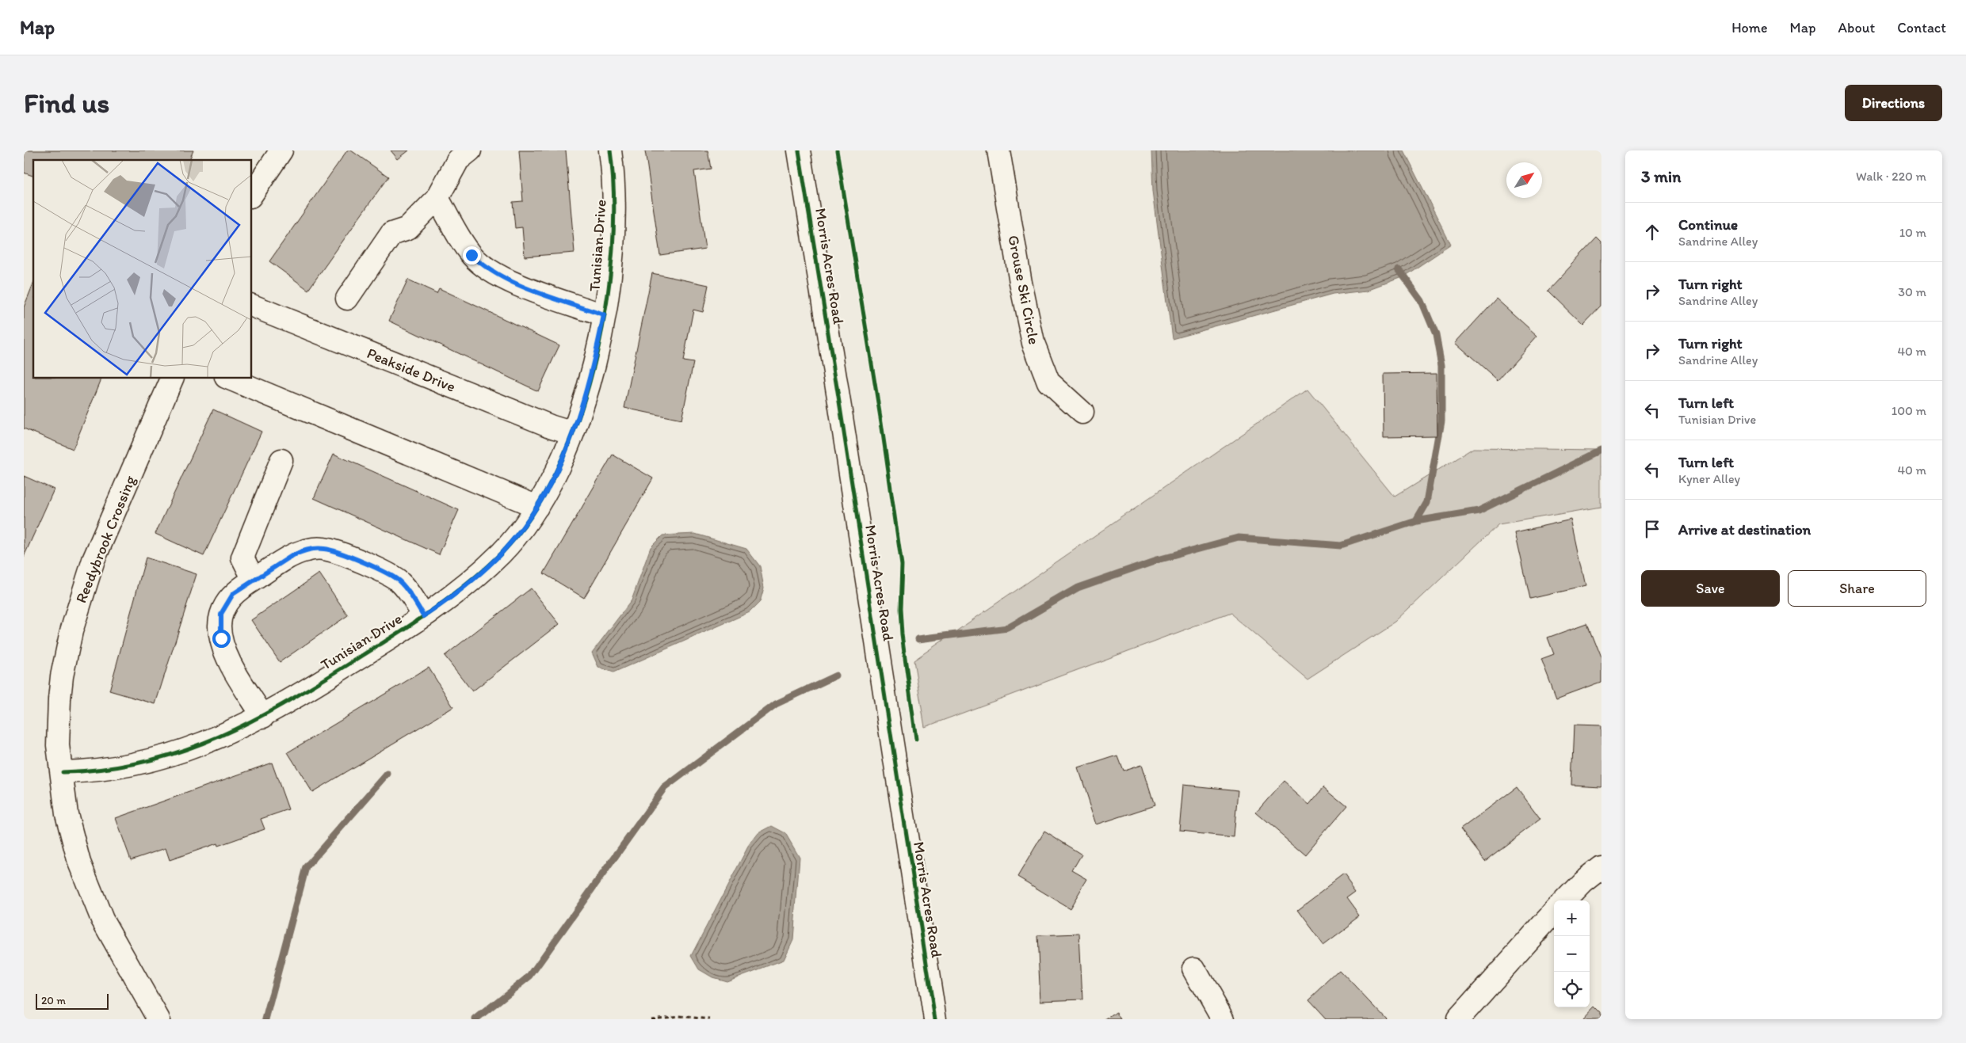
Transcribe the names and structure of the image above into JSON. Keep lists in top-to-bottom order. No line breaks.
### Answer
{"streets":{"street":["Tunisian Drive","Morris Acres Road","Grouse Ski Circle","Peakside Drive","Reedybrook Crossing"]},"crossings":[["Tunisian Drive","Peakside Drive"],["Tunisian Drive","Reedybrook Crossing"]],"scale_bar":"20 m","north":"top right","page":{"header":"Map","nav":["Home","Map","About","Contact"],"buttons":["Directions",["Save","Share"]],"title":"Find us","heading":["3 min","Walk · 220 m"],"list":[["Continue","Sandrine Alley","10 m"],["Turn right","Sandrine Alley","30 m"],["Turn right","Sandrine Alley","40 m"],["Turn left","Tunisian Drive","100 m"],["Turn left","Kyner Alley","40 m"],"Arrive at destination"],"map_buttons":["+","−"],"scale":"20 m"}}
